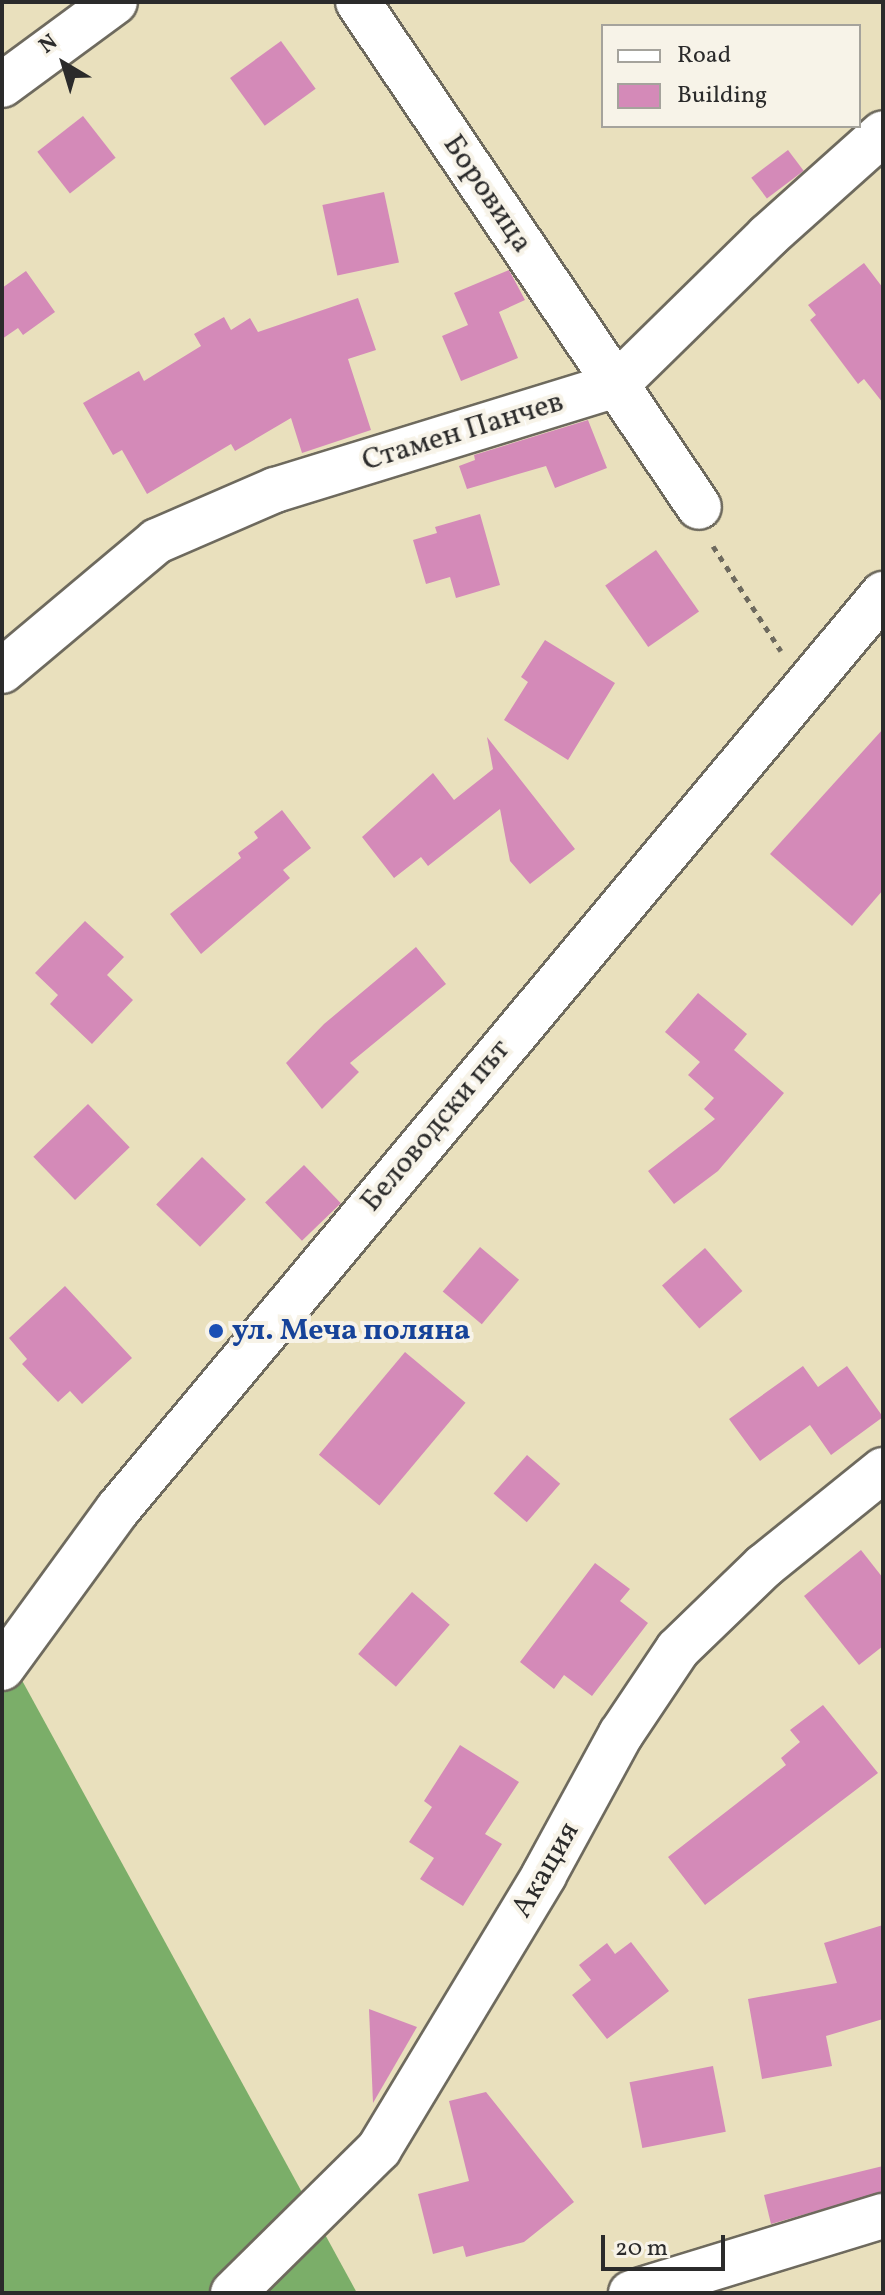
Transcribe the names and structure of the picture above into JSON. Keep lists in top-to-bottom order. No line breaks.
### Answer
{"streets":{"street":["Боровица","Стамен Панчев","Беловодски път","Акация"]},"crossings":[["Боровица","Стамен Панчев"]],"places":["ул. Меча поляна"],"legend":["Road","Building"],"scale_bar":"20 m","north":"top left"}
